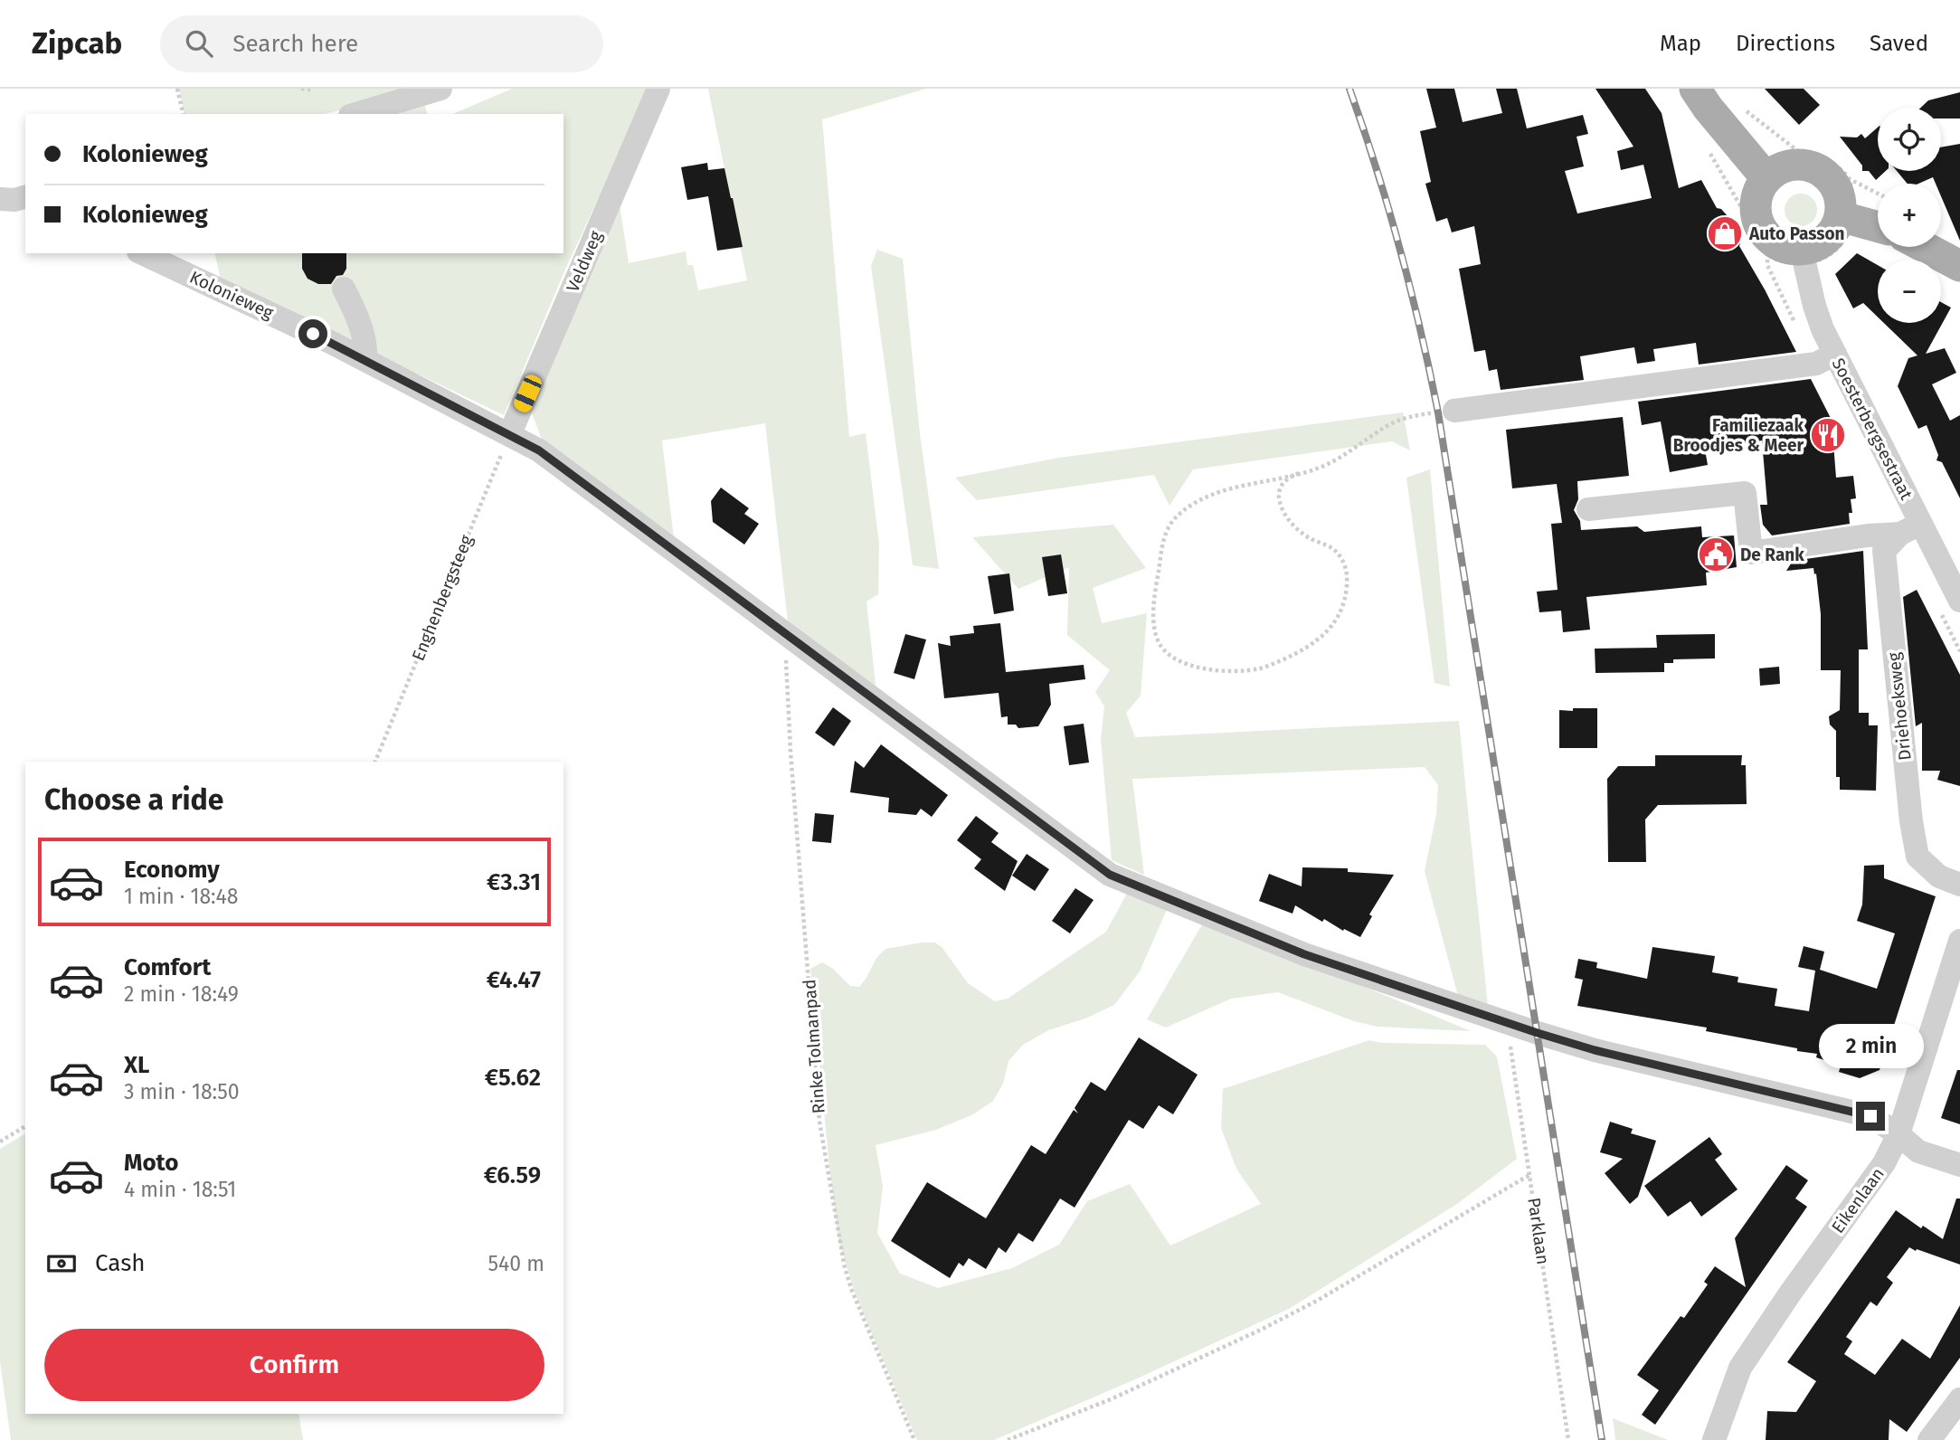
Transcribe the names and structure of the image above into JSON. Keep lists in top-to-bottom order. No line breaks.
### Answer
{"streets":{"street":["Veldweg","Kolonieweg","Soesterbergsestraat","Driehoeksweg","Eikenlaan"],"path":["Enghenbergsteeg","Rinke Tolmanpad","Parklaan"]},"crossings":[["Veldweg","Kolonieweg"],["Veldweg","Enghenbergsteeg"],["Kolonieweg","Enghenbergsteeg"],["Kolonieweg","Rinke Tolmanpad"],["Kolonieweg","Eikenlaan"],["Kolonieweg","Parklaan"],["Soesterbergsestraat","Driehoeksweg"]],"places":{"shop":["Auto Passon"],"restaurant":["Familiezaak Broodjes & Meer"],"public building":["De Rank"]},"page":{"header":"Zipcab","search":"Search here","nav":["Map","Directions","Saved"],"map_buttons":["+","−"],"banner":["Kolonieweg","Kolonieweg"],"heading":"Choose a ride","list":[{"name":"Economy","note":"1 min · 18:48","value":"€3.31"},{"name":"Comfort","note":"2 min · 18:49","value":"€4.47"},{"name":"XL","note":"3 min · 18:50","value":"€5.62"},{"name":"Moto","note":"4 min · 18:51","value":"€6.59"}],"bubble":"2 min","pay":["Cash","540 m"],"buttons":"Confirm"}}
